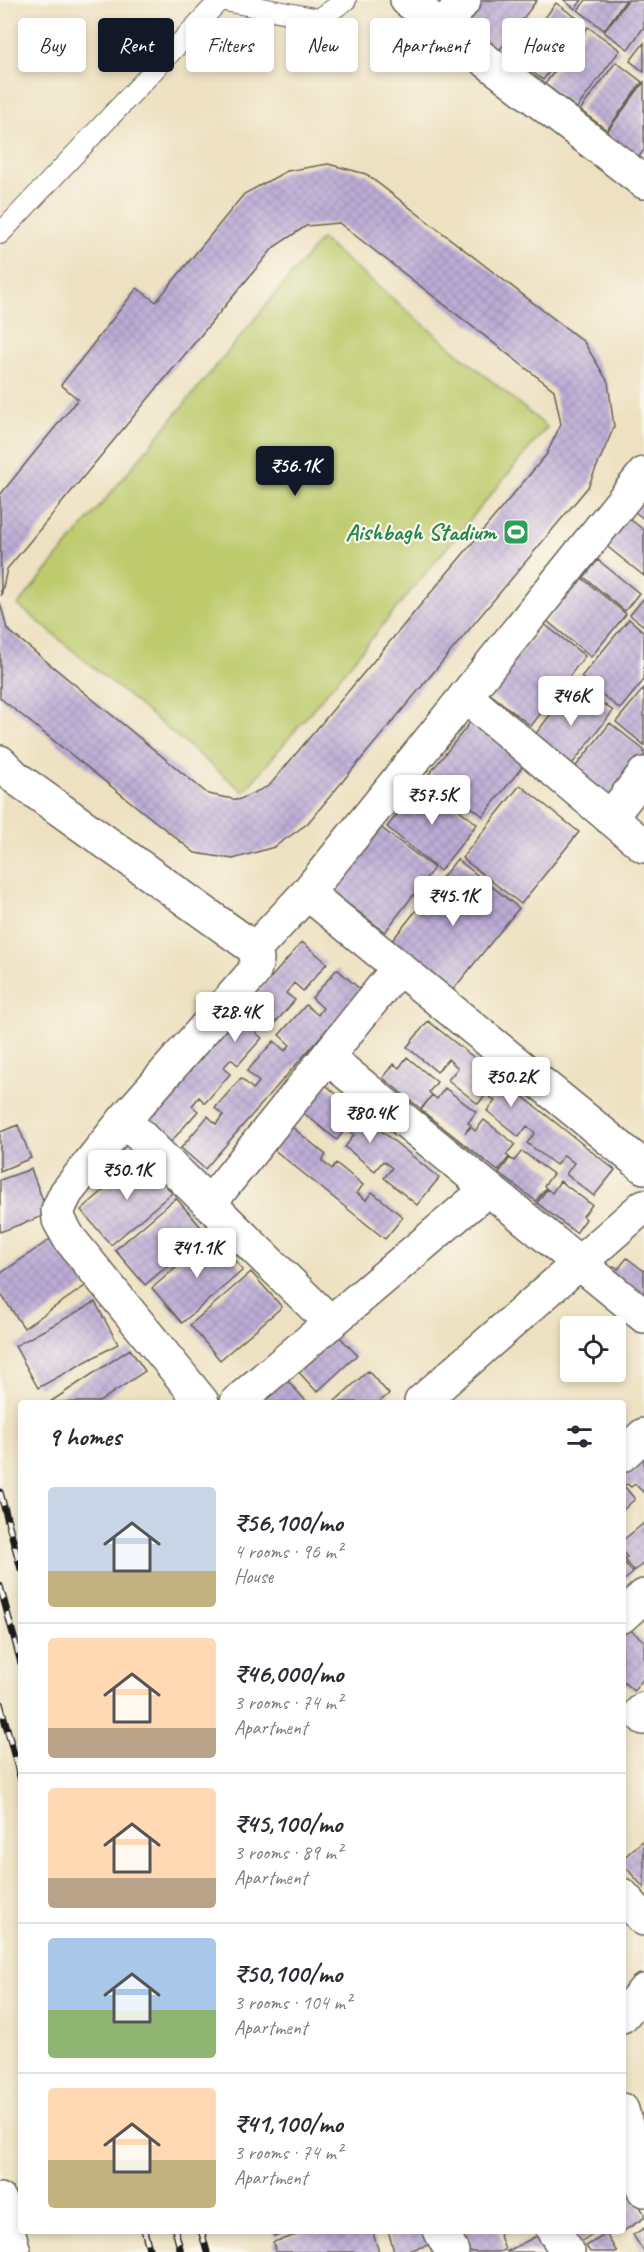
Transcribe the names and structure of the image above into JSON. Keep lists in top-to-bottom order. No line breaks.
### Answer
{"places":{"sports":["Aishbagh Stadium"]},"page":{"chip":["Buy","Rent","Filters","New","Apartment","House"],"price":["₹56.1K","₹46K","₹57.5K","₹45.1K","₹28.4K","₹50.2K","₹80.4K","₹50.1K","₹41.1K"],"heading":"9 homes","list":[{"name":"₹56,100/mo","note":"4 rooms · 96 m² · House"},{"name":"₹46,000/mo","note":"3 rooms · 74 m² · Apartment"},{"name":"₹45,100/mo","note":"3 rooms · 89 m² · Apartment"},{"name":"₹50,100/mo","note":"3 rooms · 104 m² · Apartment"},{"name":"₹41,100/mo","note":"3 rooms · 74 m² · Apartment"}]}}
